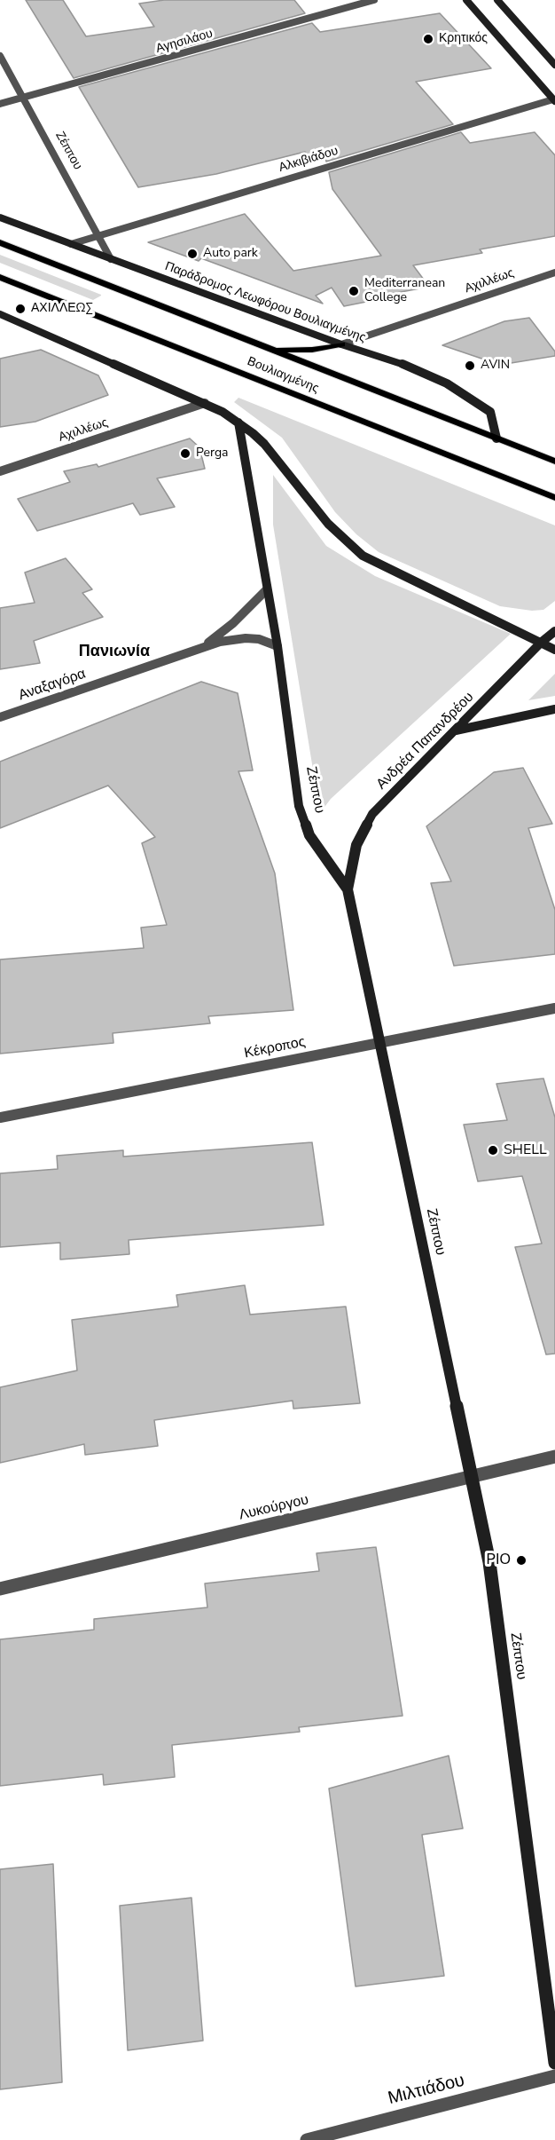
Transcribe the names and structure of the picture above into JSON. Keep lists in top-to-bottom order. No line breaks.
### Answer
{"streets":{"main road":["Βουλιαγμένης"],"street":["Αγησιλάου","Ζέππου","Αλκιβιάδου","Αχιλλέως","Παράδρομος Λεωφόρου Βουλιαγμένης","Αναξαγόρα","Ανδρέα Παπανδρέου","Κέκροπος","Λυκούργου","Μιλτιάδου"]},"crossings":[["Αγησιλάου","Ζέππου"],["Ζέππου","Αλκιβιάδου"],["Ζέππου","Παράδρομος Λεωφόρου Βουλιαγμένης"],["Ζέππου","Αναξαγόρα"],["Ζέππου","Ανδρέα Παπανδρέου"],["Ζέππου","Κέκροπος"],["Ζέππου","Λυκούργου"],["Αλκιβιάδου","Παράδρομος Λεωφόρου Βουλιαγμένης"],["Αχιλλέως","Παράδρομος Λεωφόρου Βουλιαγμένης"],["Παράδρομος Λεωφόρου Βουλιαγμένης","Βουλιαγμένης"]],"districts":["Πανιωνία"],"places":["Κρητικός","Auto park","Mediterranean College","ΑΧΙΛΛΕΩΣ","AVIN","Perga","SHELL","ΡΙΟ"]}
